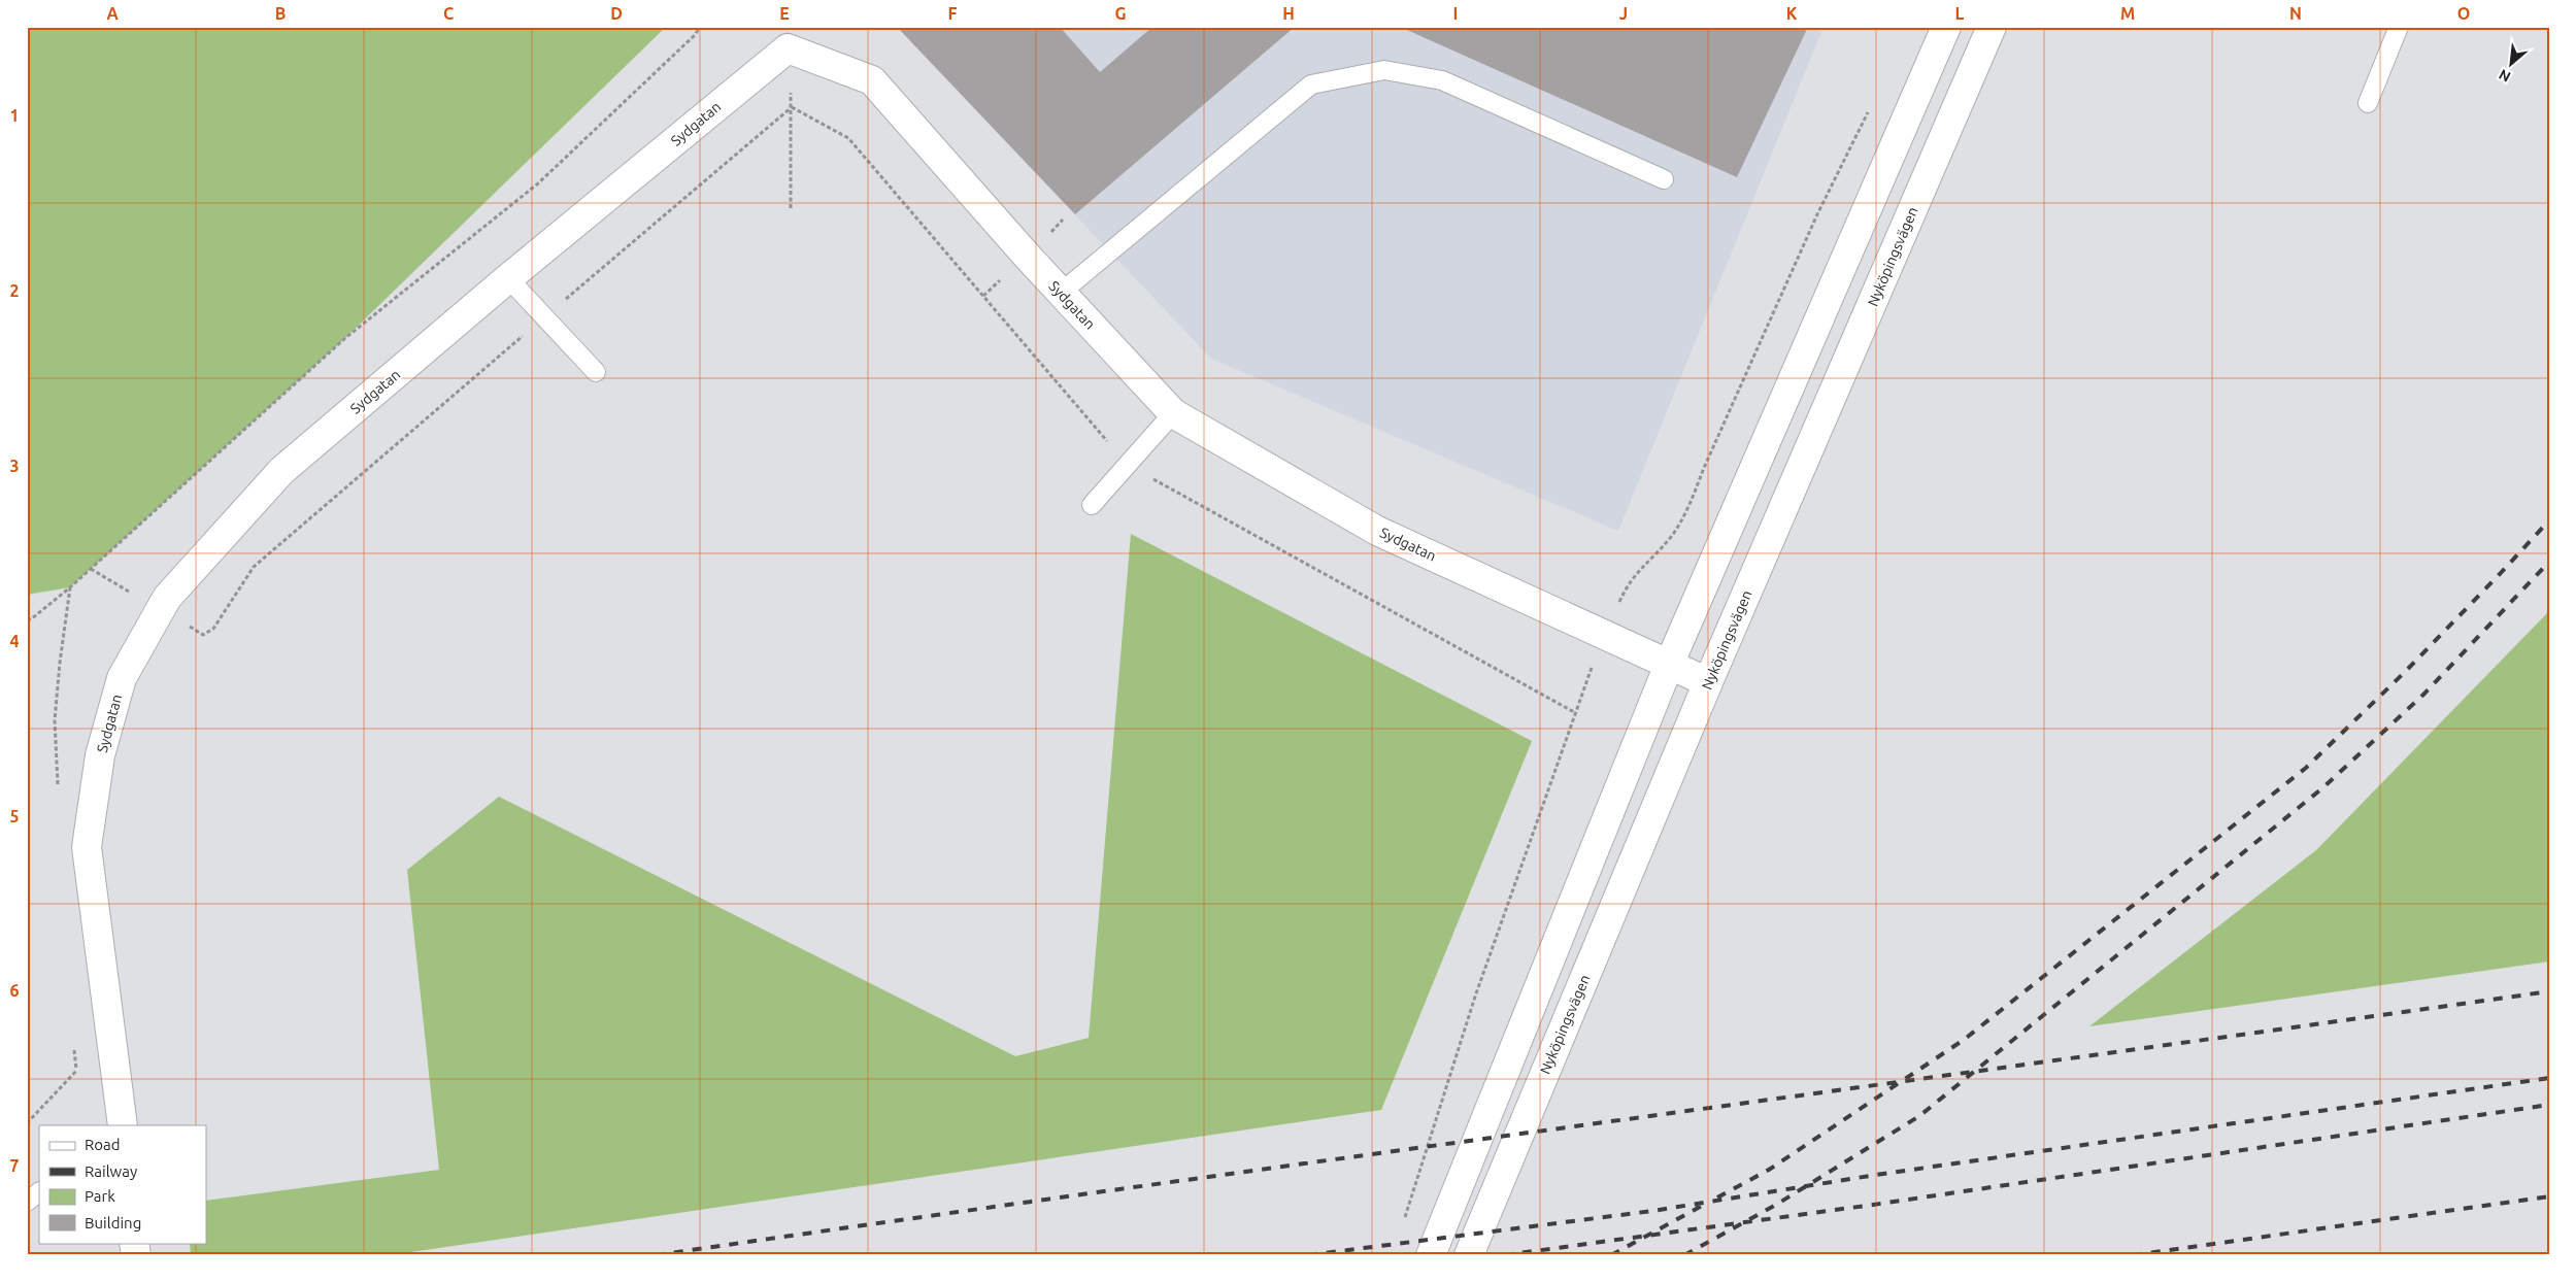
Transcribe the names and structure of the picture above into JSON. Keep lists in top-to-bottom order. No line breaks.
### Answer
{"streets":{"main road":["Sydgatan","Nyköpingsvägen"]},"crossings":[["Sydgatan","Nyköpingsvägen"]],"legend":["Road","Railway","Park","Building"],"north":"bottom left","grid":{"columns":["A","B","C","D","E","F","G","H","I","J","K","L","M","N","O"],"rows":["1","2","3","4","5","6","7"]}}
